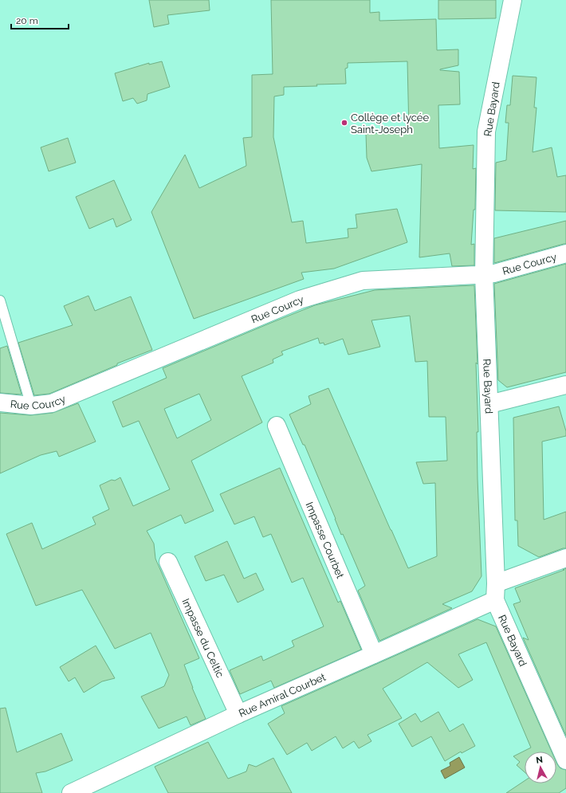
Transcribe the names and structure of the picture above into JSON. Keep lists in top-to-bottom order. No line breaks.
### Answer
{"streets":{"street":["Rue Bayard","Rue Courcy","Impasse Courbet","Impasse du Celtic","Rue Amiral Courbet"]},"crossings":[["Rue Bayard","Rue Courcy"],["Rue Bayard","Rue Amiral Courbet"],["Impasse Courbet","Rue Amiral Courbet"],["Impasse du Celtic","Rue Amiral Courbet"]],"places":["Collège et lycée Saint-Joseph"],"scale_bar":"20 m","north":"top"}
